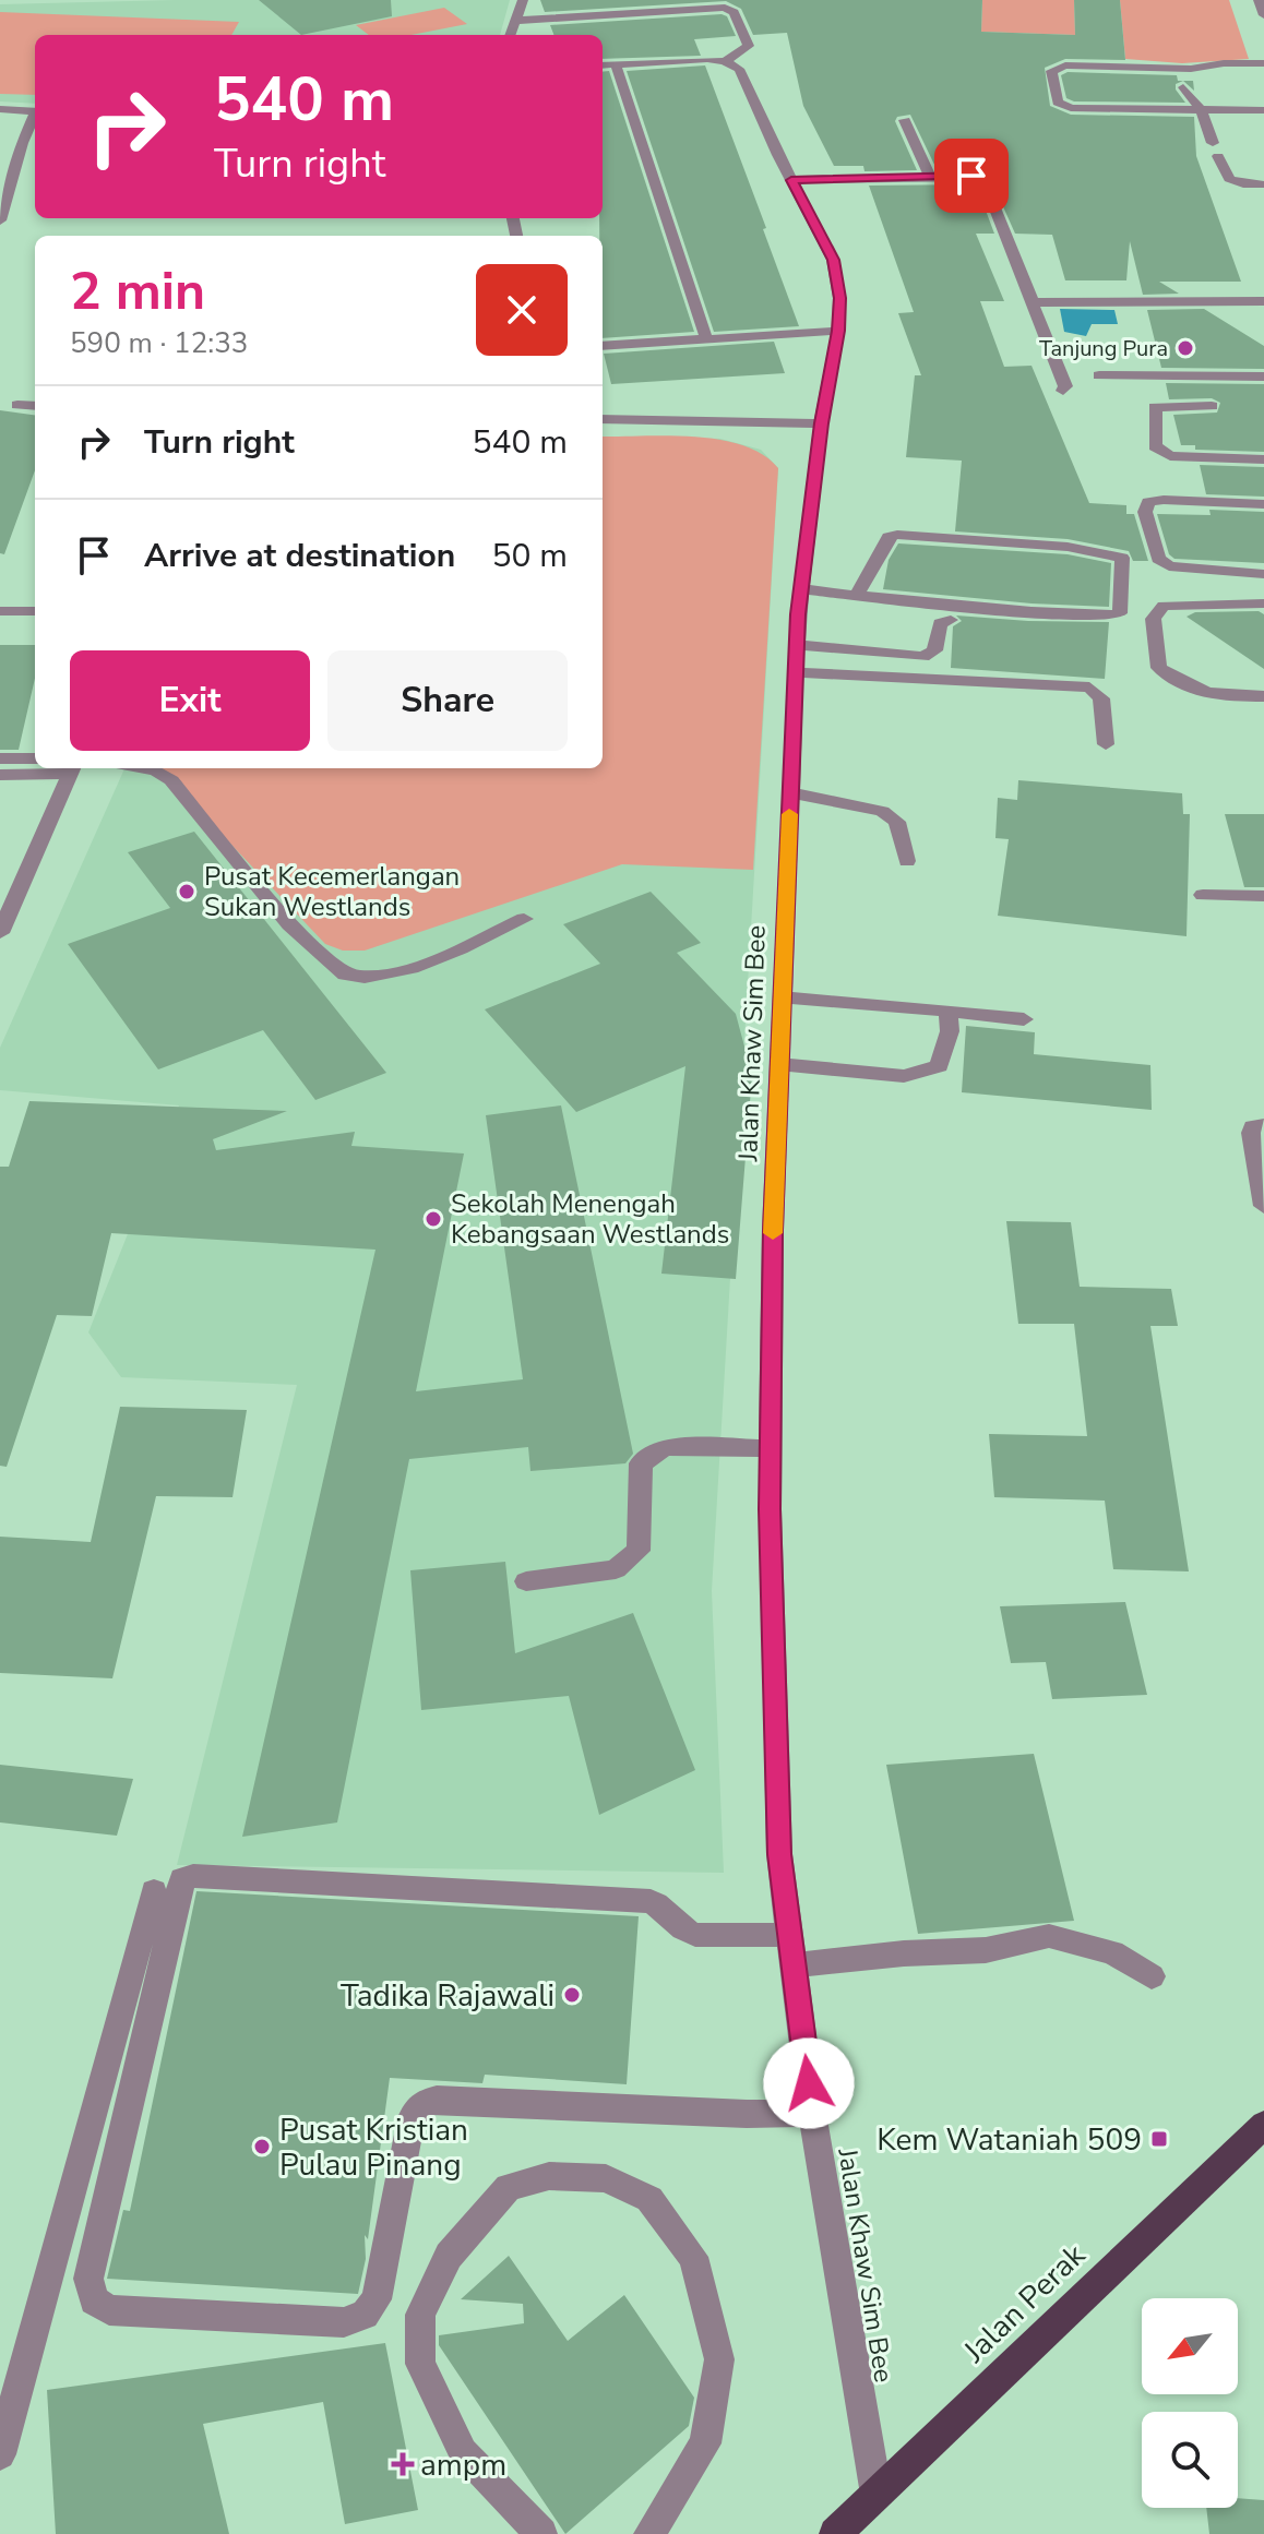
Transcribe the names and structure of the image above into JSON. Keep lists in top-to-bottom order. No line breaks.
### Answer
{"streets":{"main road":["Jalan Perak"],"street":["Jalan Khaw Sim Bee"]},"crossings":[["Jalan Khaw Sim Bee","Jalan Perak"]],"places":{"other":["Tanjung Pura","Pusat Kecemerlangan Sukan Westlands","Sekolah Menengah Kebangsaan Westlands","Tadika Rajawali","Pusat Kristian Pulau Pinang"],"transit":["Kem Wataniah 509"],"health":["ampm"]},"north":"bottom left","page":{"turn":["540 m","Turn right"],"heading":["2 min","590 m · 12:33"],"list":[{"name":"Turn right","value":"540 m"},{"name":"Arrive at destination","value":"50 m"}],"buttons":["Exit","Share"]}}
